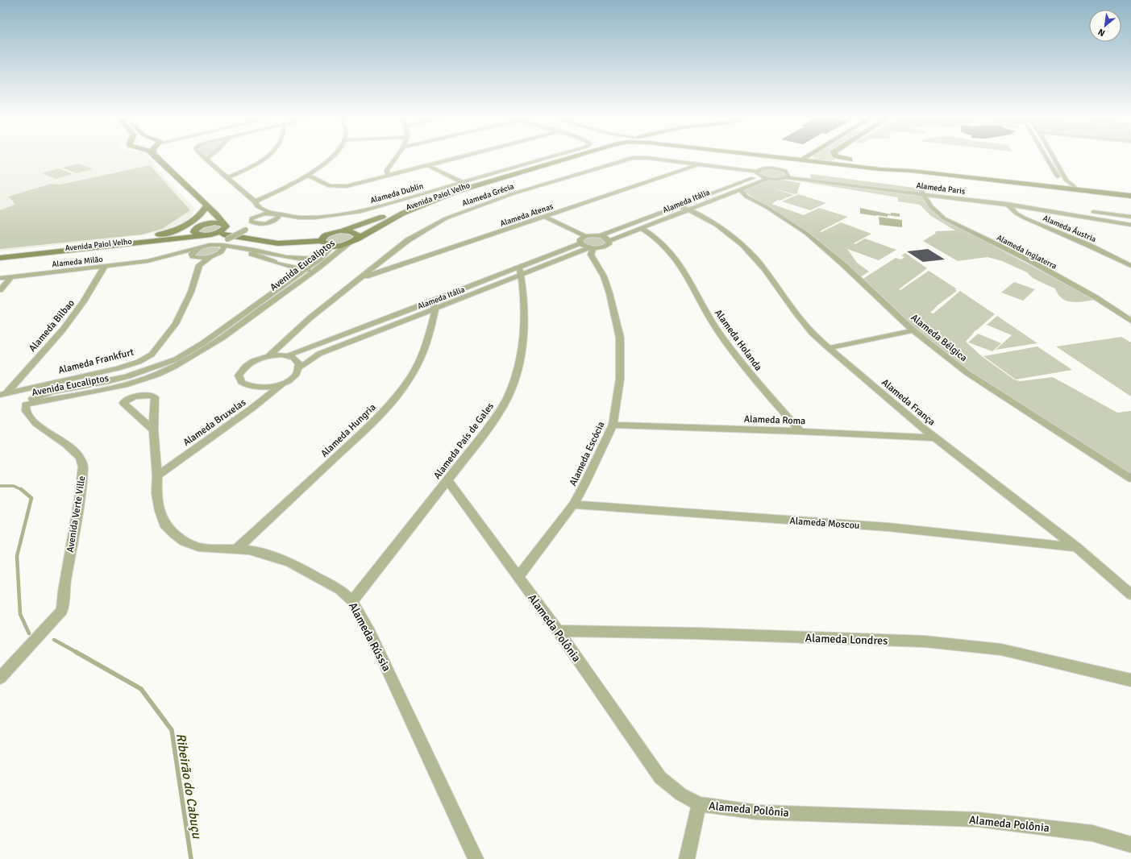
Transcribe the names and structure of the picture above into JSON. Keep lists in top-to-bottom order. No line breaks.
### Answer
{"streets":{"main road":["Avenida Paiol Velho"],"street":["Alameda Paris","Alameda Dublin","Alameda Grécia","Alameda Itália","Alameda Atenas","Alameda Áustria","Alameda Inglaterra","Alameda Milão","Avenida Eucaliptos","Alameda Bilbao","Alameda Bélgica","Alameda Holanda","Alameda Frankfurt","Alameda França","Alameda Roma","Alameda Bruxelas","Alameda Hungria","Alameda País de Gales","Alameda Escócia","Avenida Verte Ville","Alameda Moscou","Alameda Polônia","Alameda Rússia","Alameda Londres"]},"crossings":[["Alameda Paris","Alameda Grécia"],["Alameda Paris","Alameda Áustria"],["Alameda Paris","Alameda Inglaterra"],["Alameda Grécia","Alameda Atenas"],["Avenida Paiol Velho","Avenida Eucaliptos"],["Alameda Itália","Alameda Holanda"],["Alameda Itália","Alameda França"],["Alameda Itália","Alameda Bruxelas"],["Alameda Itália","Alameda Hungria"],["Alameda Itália","Alameda País de Gales"],["Alameda Itália","Alameda Escócia"],["Alameda Milão","Alameda Bilbao"],["Avenida Eucaliptos","Avenida Verte Ville"],["Alameda Bilbao","Alameda Frankfurt"],["Alameda Holanda","Alameda Roma"],["Alameda França","Alameda Roma"],["Alameda França","Alameda Moscou"],["Alameda Roma","Alameda Escócia"],["Alameda Bruxelas","Alameda Rússia"],["Alameda Hungria","Alameda Rússia"],["Alameda País de Gales","Alameda Polônia"],["Alameda País de Gales","Alameda Rússia"],["Alameda Escócia","Alameda Moscou"],["Alameda Escócia","Alameda Polônia"],["Alameda Polônia","Alameda Londres"]],"water":["Ribeirão do Cabuçu"],"north":"bottom left"}
